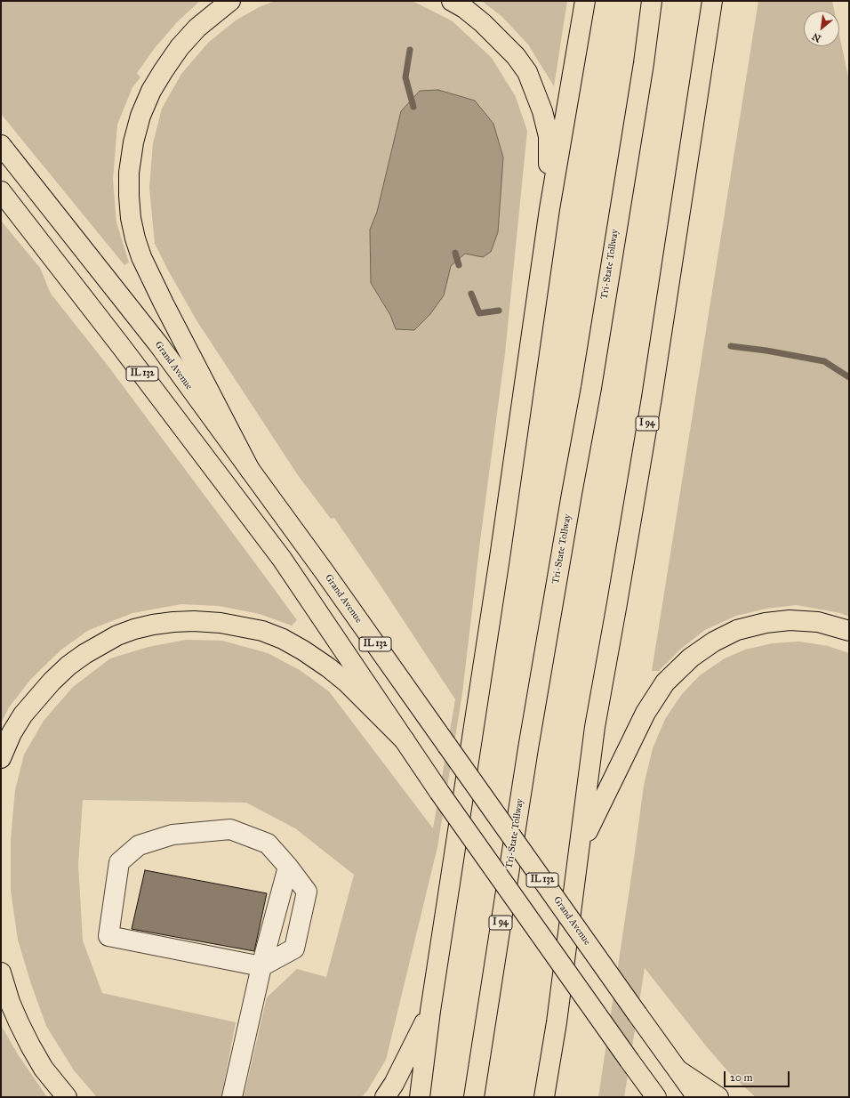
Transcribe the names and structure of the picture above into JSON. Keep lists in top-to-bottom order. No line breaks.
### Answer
{"streets":{"main road":["Tri-State Tollway","Grand Avenue","IL 132","I 94"]},"scale_bar":"20 m","north":"bottom left"}
